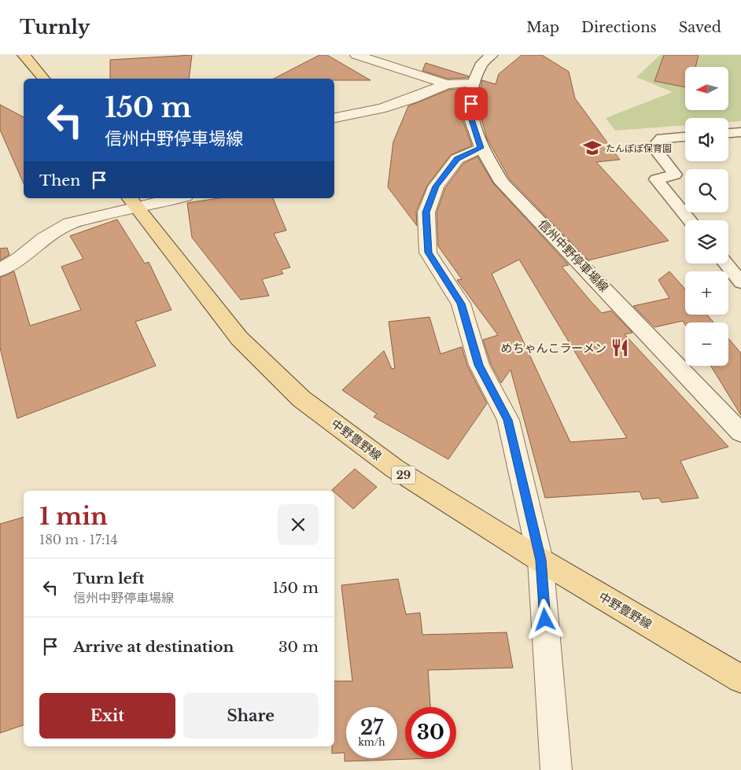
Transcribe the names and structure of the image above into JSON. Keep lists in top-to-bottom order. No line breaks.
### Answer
{"streets":{"main road":["中野豊野線","29"],"street":["信州中野停車場線"]},"places":{"school or university":["たんぽぽ保育園"],"restaurant":["めちゃんこラーメン"]},"north":"left","page":{"header":"Turnly","nav":["Map","Directions","Saved"],"map_buttons":["+","−"],"turn":["150 m","信州中野停車場線"],"then":"Then","heading":["1 min","180 m · 17:14"],"list":[{"name":"Turn left","note":"信州中野停車場線","value":"150 m"},{"name":"Arrive at destination","value":"30 m"}],"buttons":["Exit","Share"],"speed":"27 km/h","limit":"30"}}
